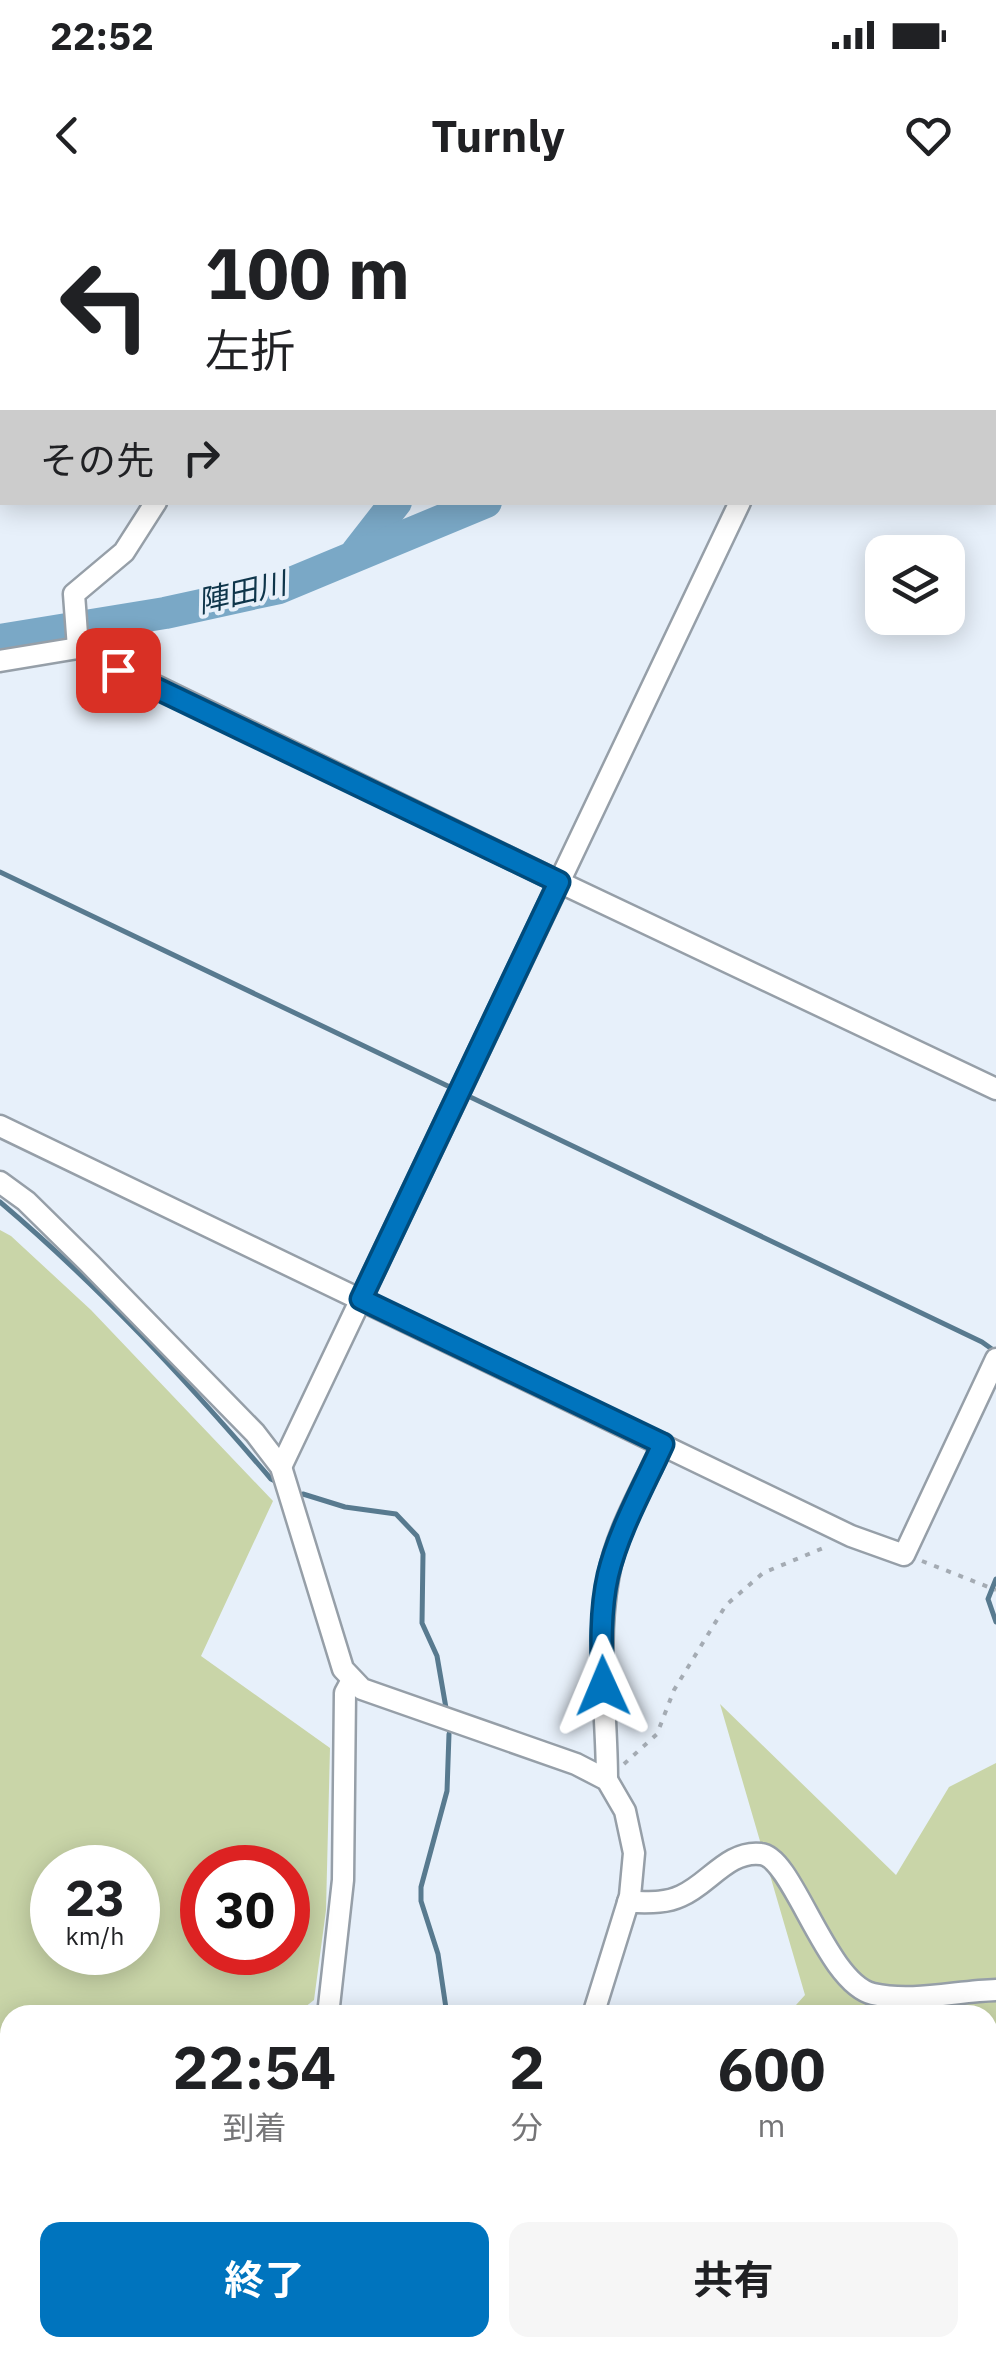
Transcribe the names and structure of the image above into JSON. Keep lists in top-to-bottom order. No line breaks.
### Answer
{"water":["陣田川"],"page":{"status":"22:52","header":"Turnly","turn":["100 m","左折"],"then":"その先","speed":"23 km/h","limit":"30","eta":["22:54","到着","2","分","600","m"],"buttons":["終了","共有"]}}
